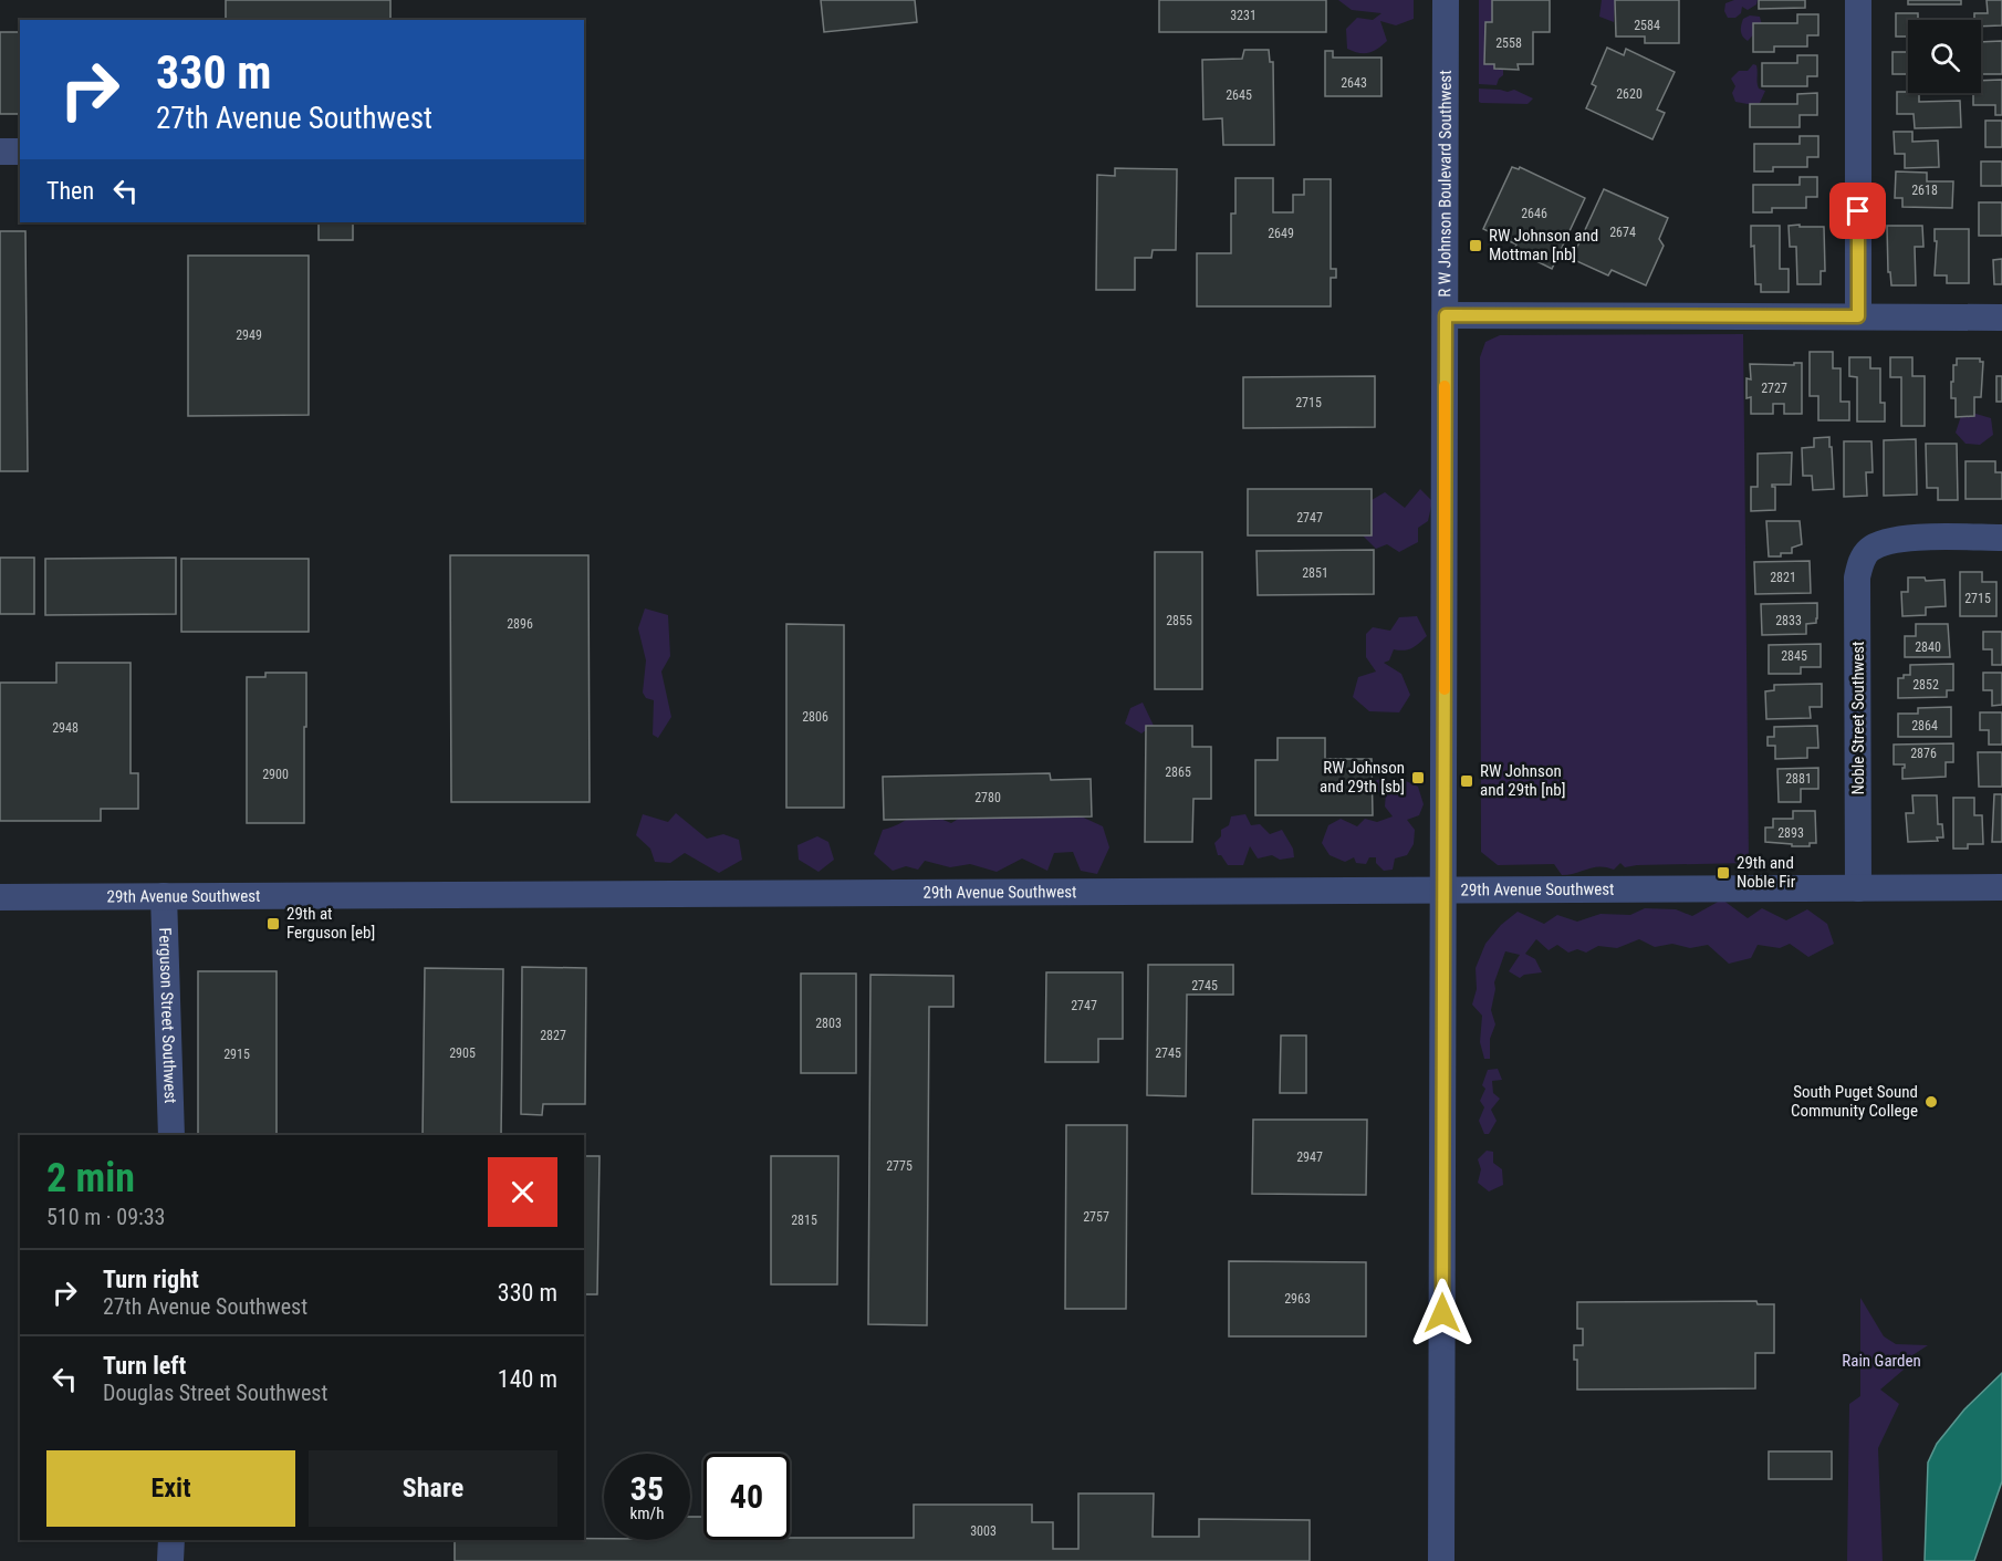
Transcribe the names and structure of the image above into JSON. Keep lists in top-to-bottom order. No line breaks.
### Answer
{"streets":{"street":["R W Johnson Boulevard Southwest","Noble Street Southwest","29th Avenue Southwest","Ferguson Street Southwest"]},"crossings":[["R W Johnson Boulevard Southwest","29th Avenue Southwest"],["Noble Street Southwest","29th Avenue Southwest"],["29th Avenue Southwest","Ferguson Street Southwest"]],"parks":["Rain Garden"],"places":{"transit":["RW Johnson and Mottman [nb]","RW Johnson and 29th [sb]","RW Johnson and 29th [nb]","29th and Noble Fir","29th at Ferguson [eb]"],"other":["South Puget Sound Community College"]},"house_numbers":["3231","2584","2558","2643","2620","2645","2618","2646","2674","2649","2949","2727","2715","2747","2851","2821","2715","2855","2833","2896","2840","2845","2852","2806","2864","2948","2876","2865","2900","2881","2780","2893","2745","2747","2803","2827","2905","2745","2915","2947","2775","2757","2815","2963","3003"],"page":{"turn":["330 m","27th Avenue Southwest"],"then":"Then","heading":["2 min","510 m · 09:33"],"list":[{"name":"Turn right","note":"27th Avenue Southwest","value":"330 m"},{"name":"Turn left","note":"Douglas Street Southwest","value":"140 m"}],"buttons":["Exit","Share"],"speed":"35 km/h","limit":"40"}}
